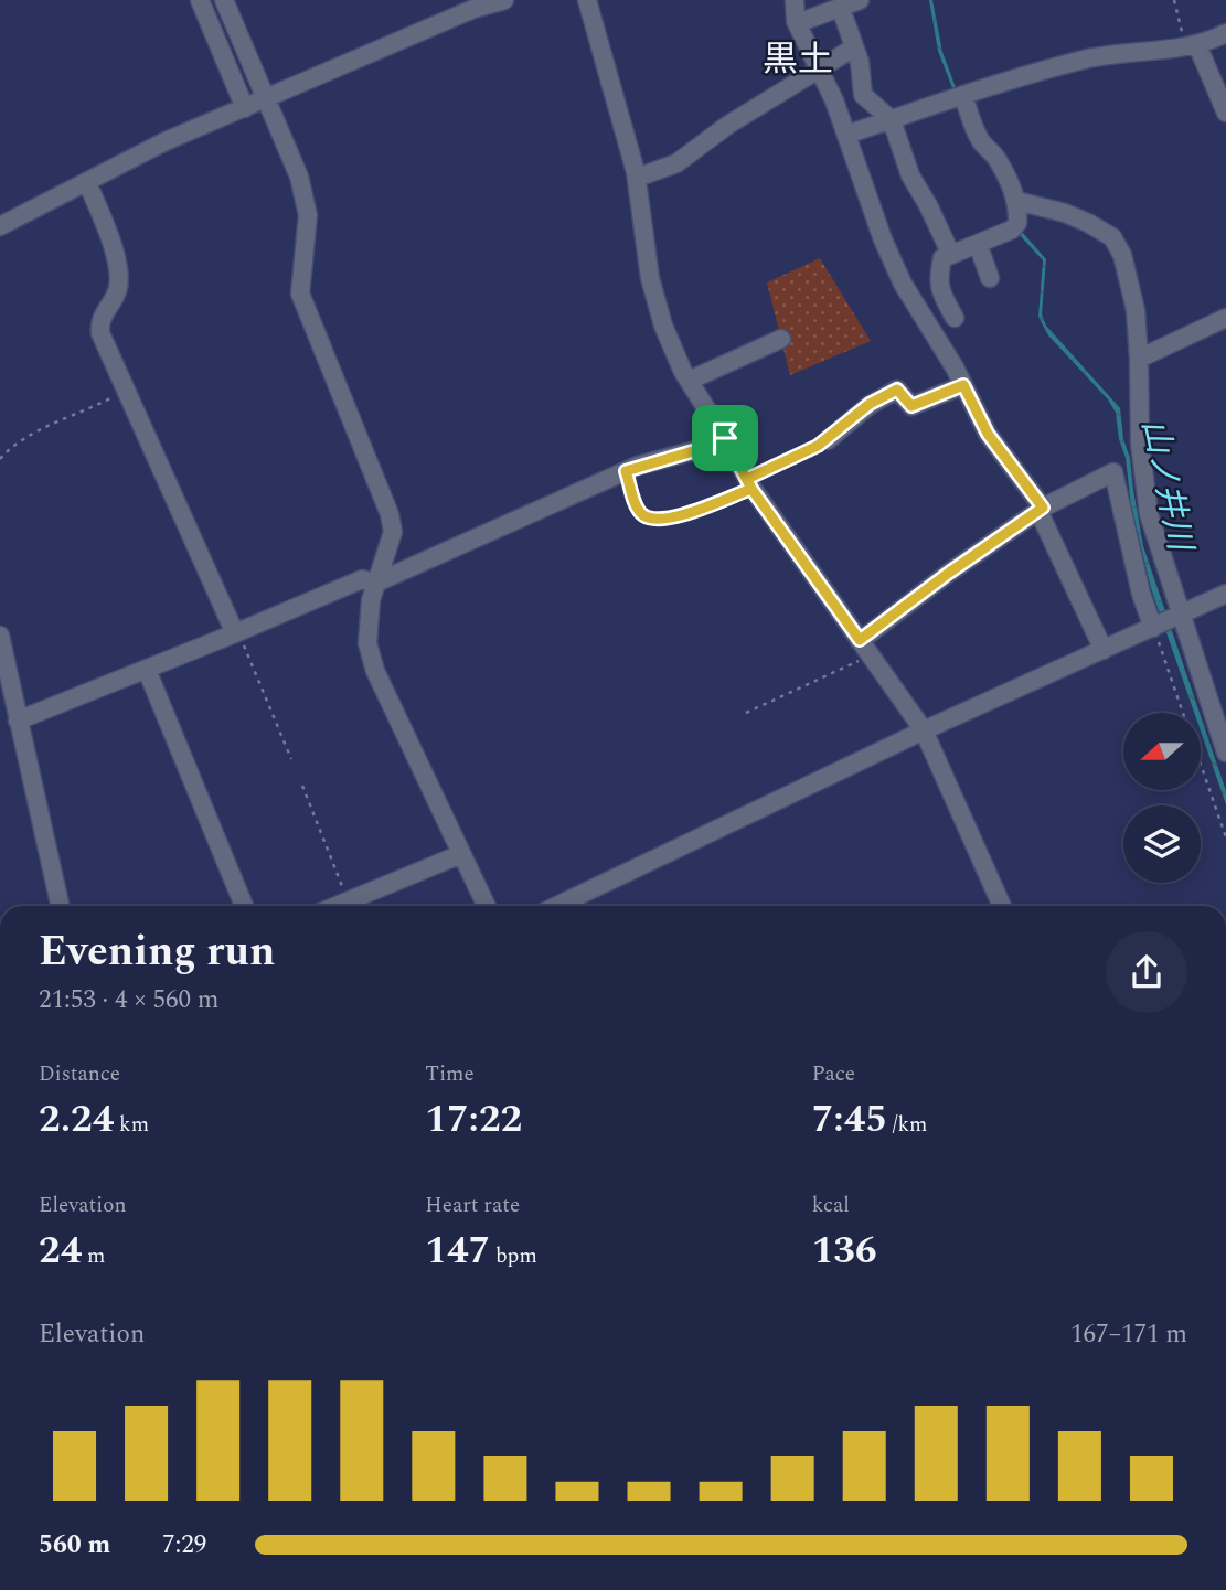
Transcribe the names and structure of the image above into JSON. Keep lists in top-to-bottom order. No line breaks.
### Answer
{"districts":["黒土"],"water":["山ノ井川"],"north":"left","page":{"heading":["Evening run","21:53 · 4 × 560 m"],"stats":[["Distance","2.24 km"],["Time","17:22"],["Pace","7:45 /km"],["Elevation","24 m"],["Heart rate","147 bpm"],["kcal","136"]],"chart":["Elevation","167–171 m"],"list":[{"name":"560 m","note":"7:29"}]}}
